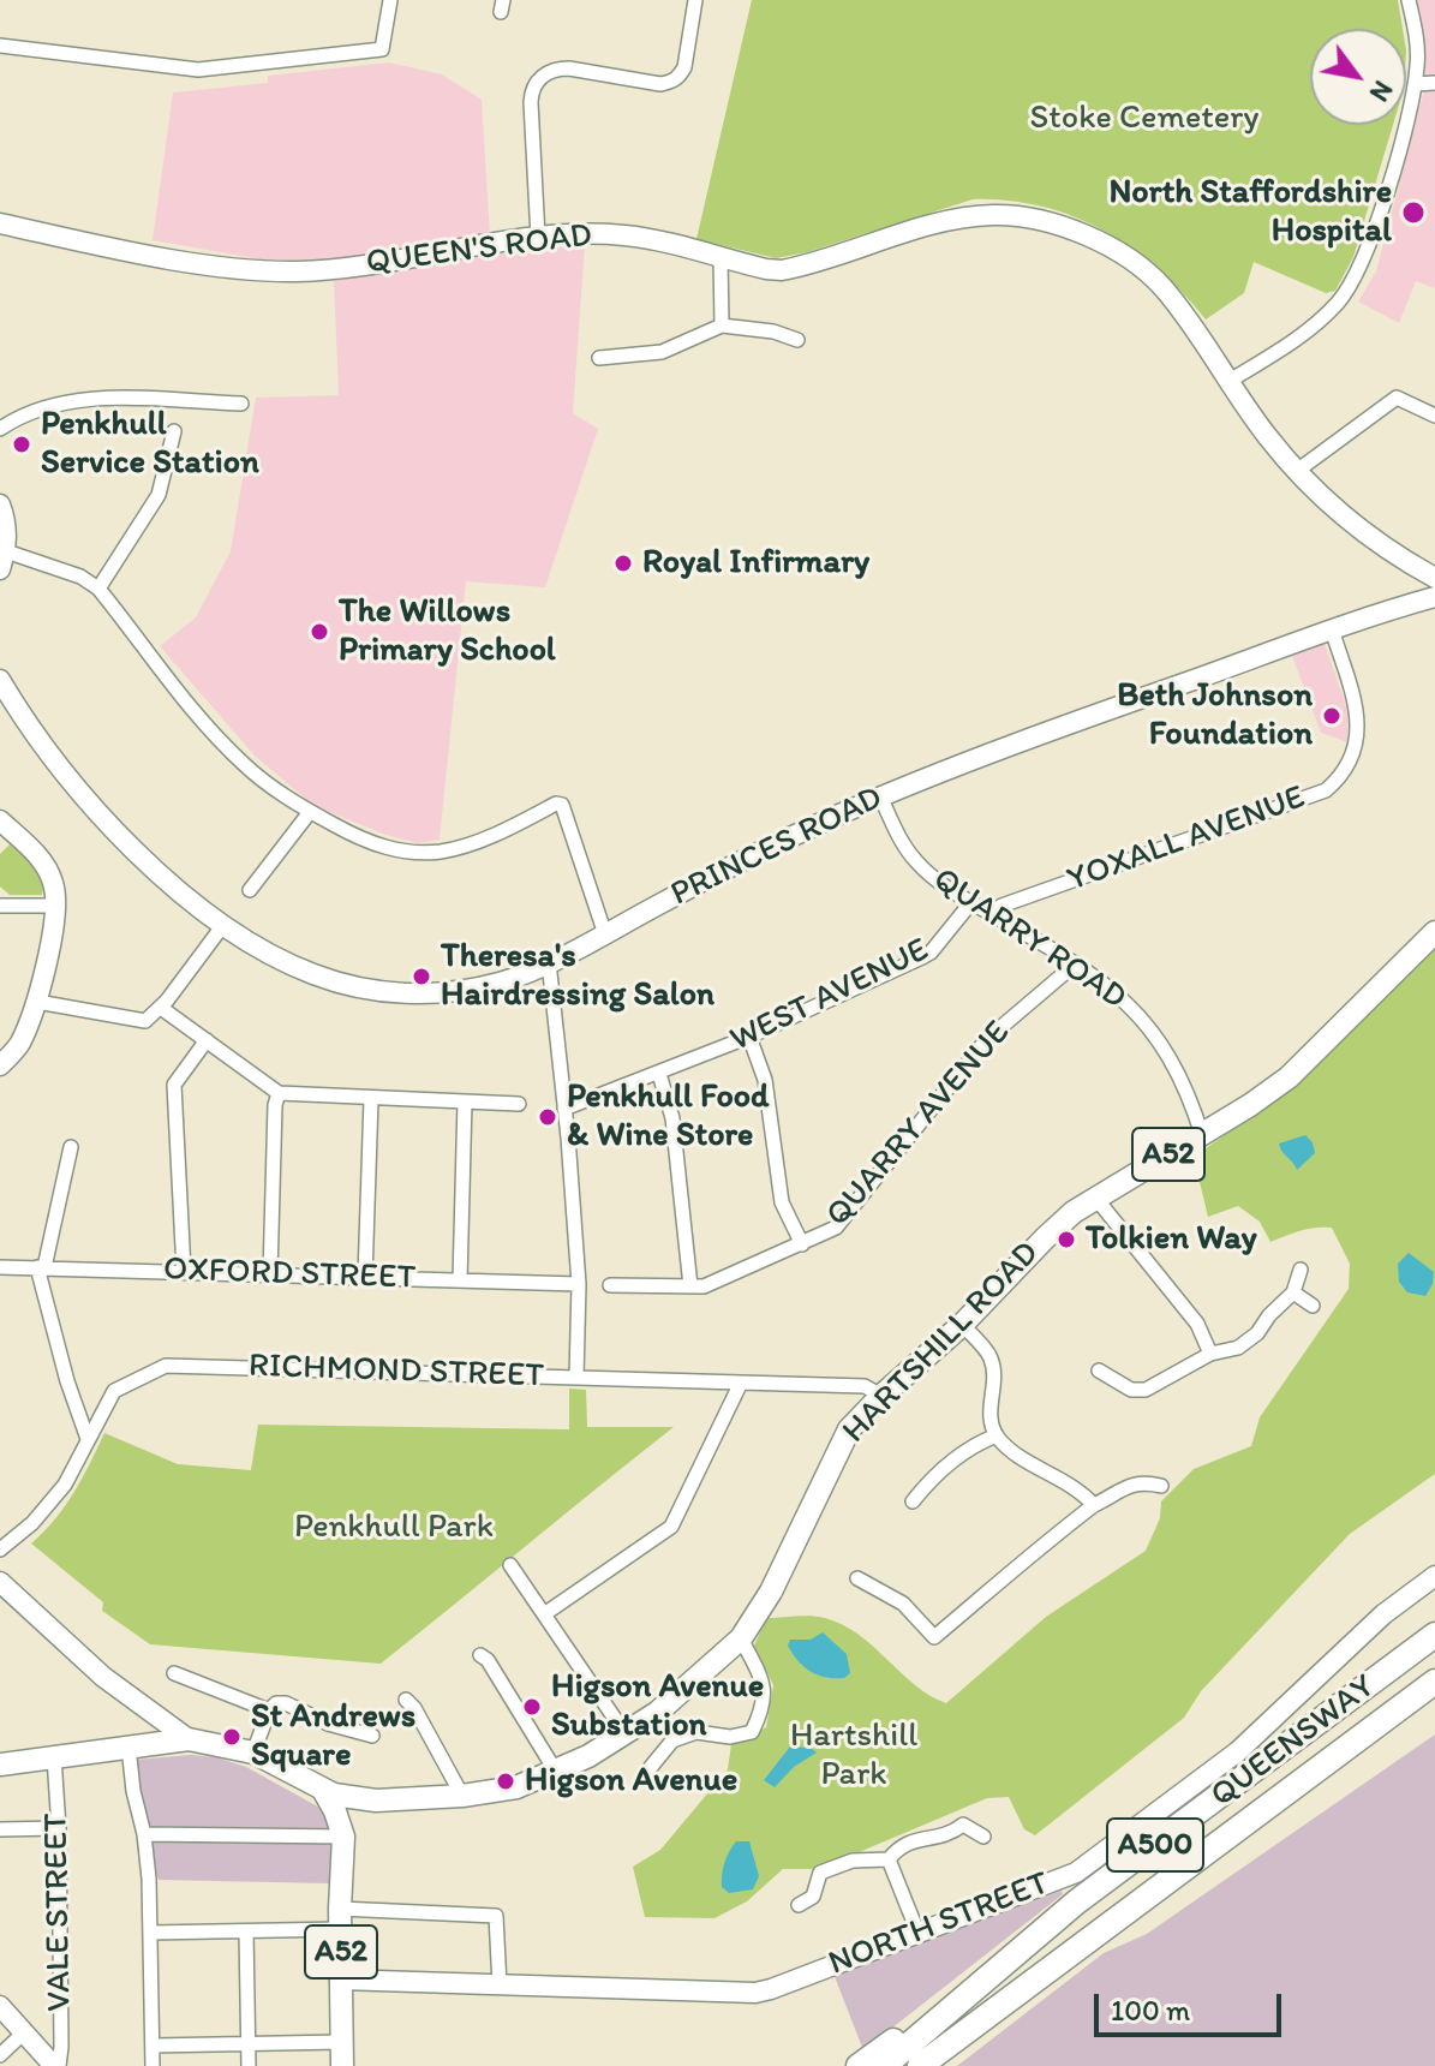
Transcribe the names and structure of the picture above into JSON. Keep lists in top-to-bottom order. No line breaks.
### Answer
{"streets":{"highway":["QUEENSWAY","A500"],"main road":["A52","HARTSHILL ROAD"],"street":["QUEEN'S ROAD","YOXALL AVENUE","PRINCES ROAD","QUARRY ROAD","WEST AVENUE","QUARRY AVENUE","OXFORD STREET","RICHMOND STREET","VALE STREET","NORTH STREET"]},"crossings":[["YOXALL AVENUE","PRINCES ROAD"],["YOXALL AVENUE","QUARRY ROAD"],["PRINCES ROAD","QUARRY ROAD"],["QUARRY ROAD","WEST AVENUE"],["QUARRY ROAD","QUARRY AVENUE"],["QUARRY ROAD","HARTSHILL ROAD"],["A52","HARTSHILL ROAD"],["A52","NORTH STREET"],["HARTSHILL ROAD","RICHMOND STREET"],["HARTSHILL ROAD","VALE STREET"]],"parks":["Stoke Cemetery","Penkhull Park","Hartshill Park"],"places":["North Staffordshire Hospital","Penkhull Service Station","Royal Infirmary","The Willows Primary School","Beth Johnson Foundation","Theresa's Hairdressing Salon","Penkhull Food & Wine Store","Tolkien Way","Higson Avenue Substation","St Andrews Square","Higson Avenue"],"scale_bar":"100 m","north":"bottom right"}
